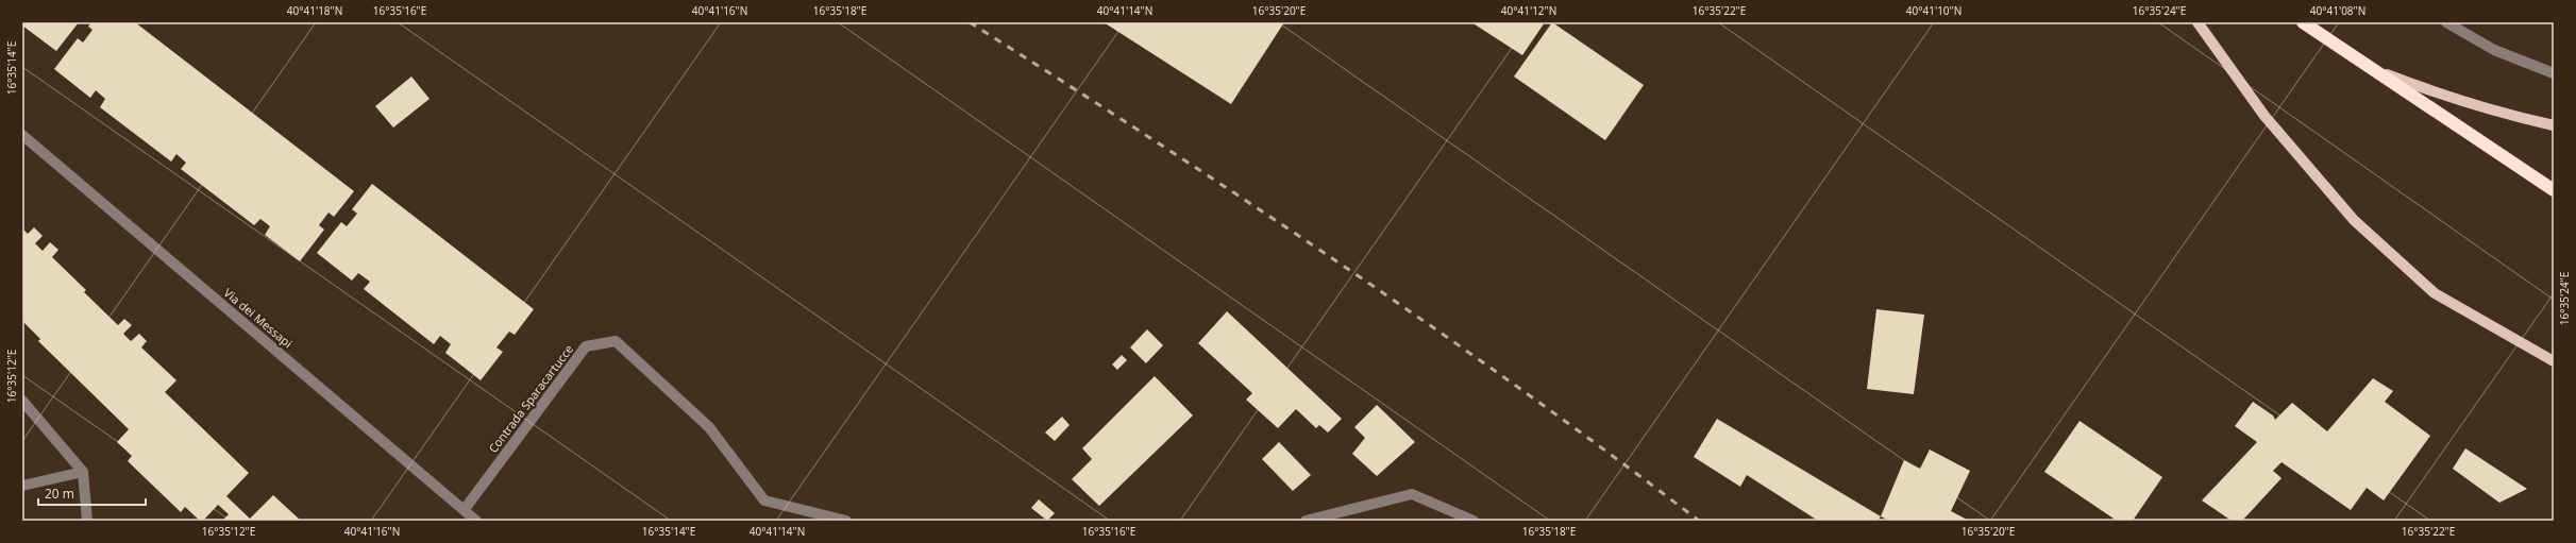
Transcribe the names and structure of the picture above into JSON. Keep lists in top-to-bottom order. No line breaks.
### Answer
{"streets":{"street":["Via dei Messapi","Contrada Sparacartucce"]},"crossings":[["Via dei Messapi","Contrada Sparacartucce"]],"scale_bar":"20 m","coordinates":["40°41'18\"N","16°35'16\"E","40°41'16\"N","16°35'18\"E","40°41'14\"N","16°35'20\"E","40°41'12\"N","16°35'22\"E","40°41'10\"N","16°35'24\"E","40°41'08\"N","16°35'14\"E","16°35'12\"E"]}
